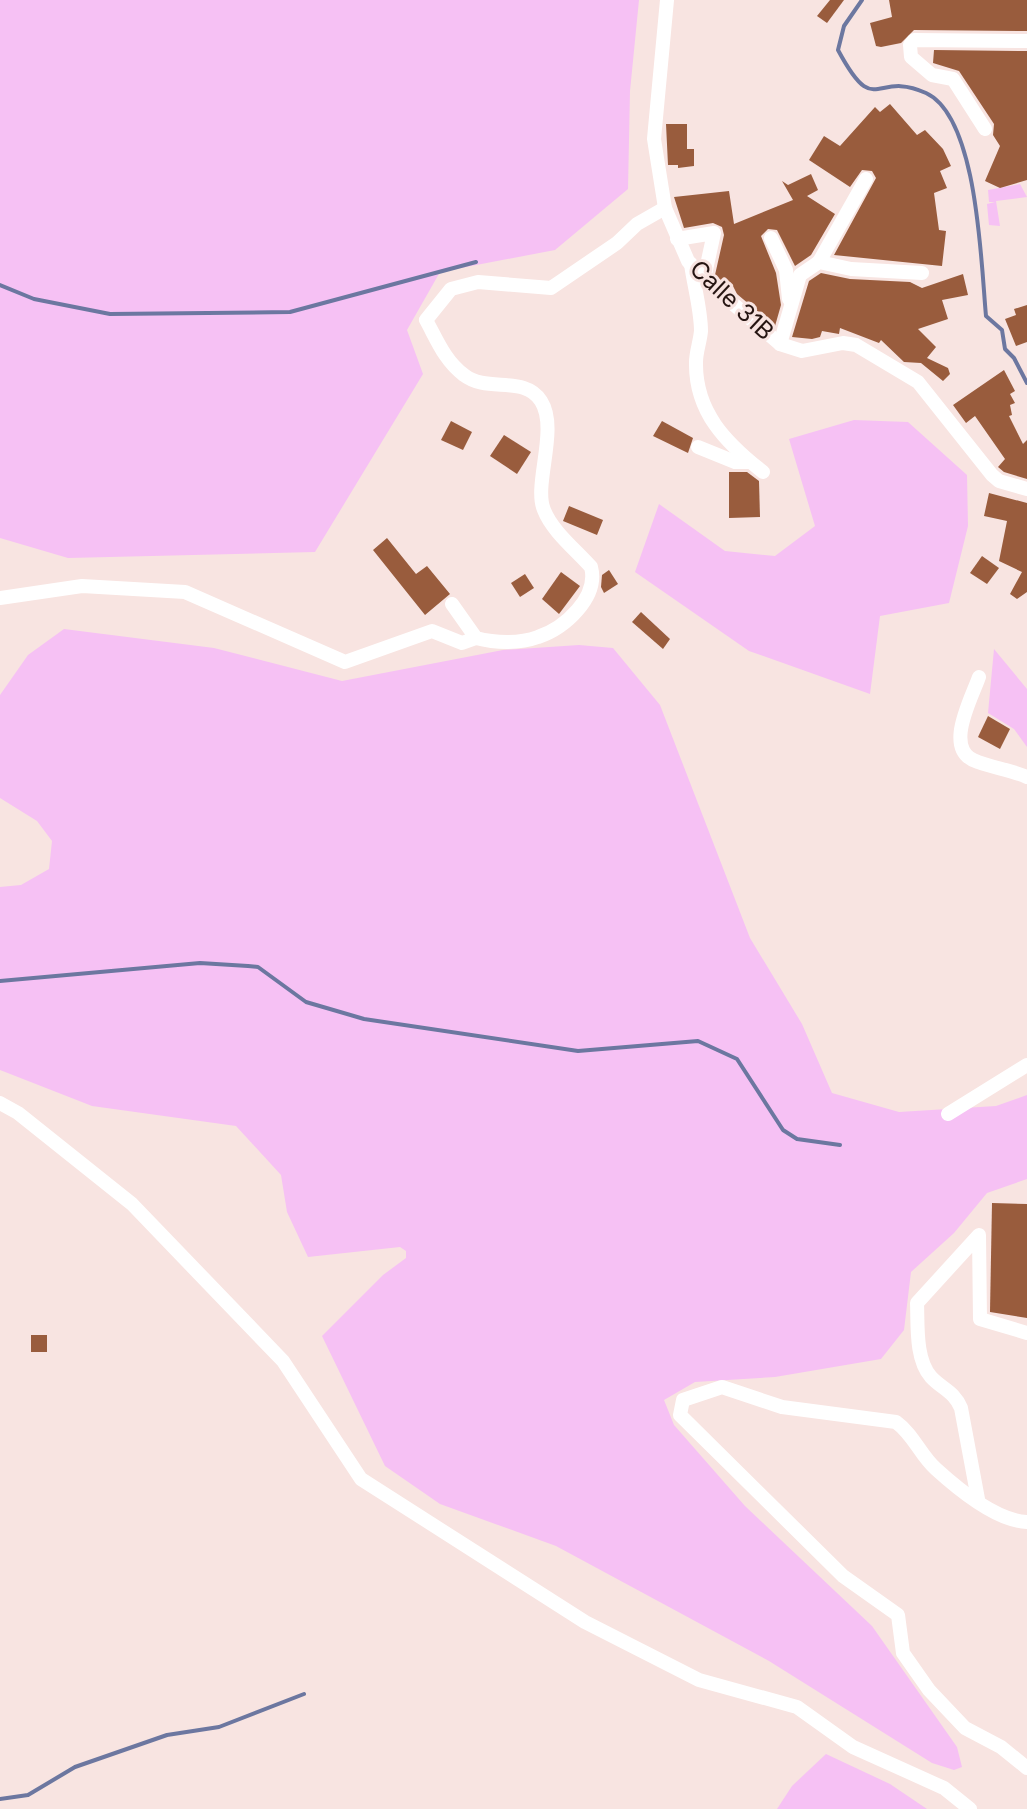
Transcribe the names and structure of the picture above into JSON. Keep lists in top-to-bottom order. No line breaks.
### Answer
{"streets":{"street":["Calle 31B"]}}
